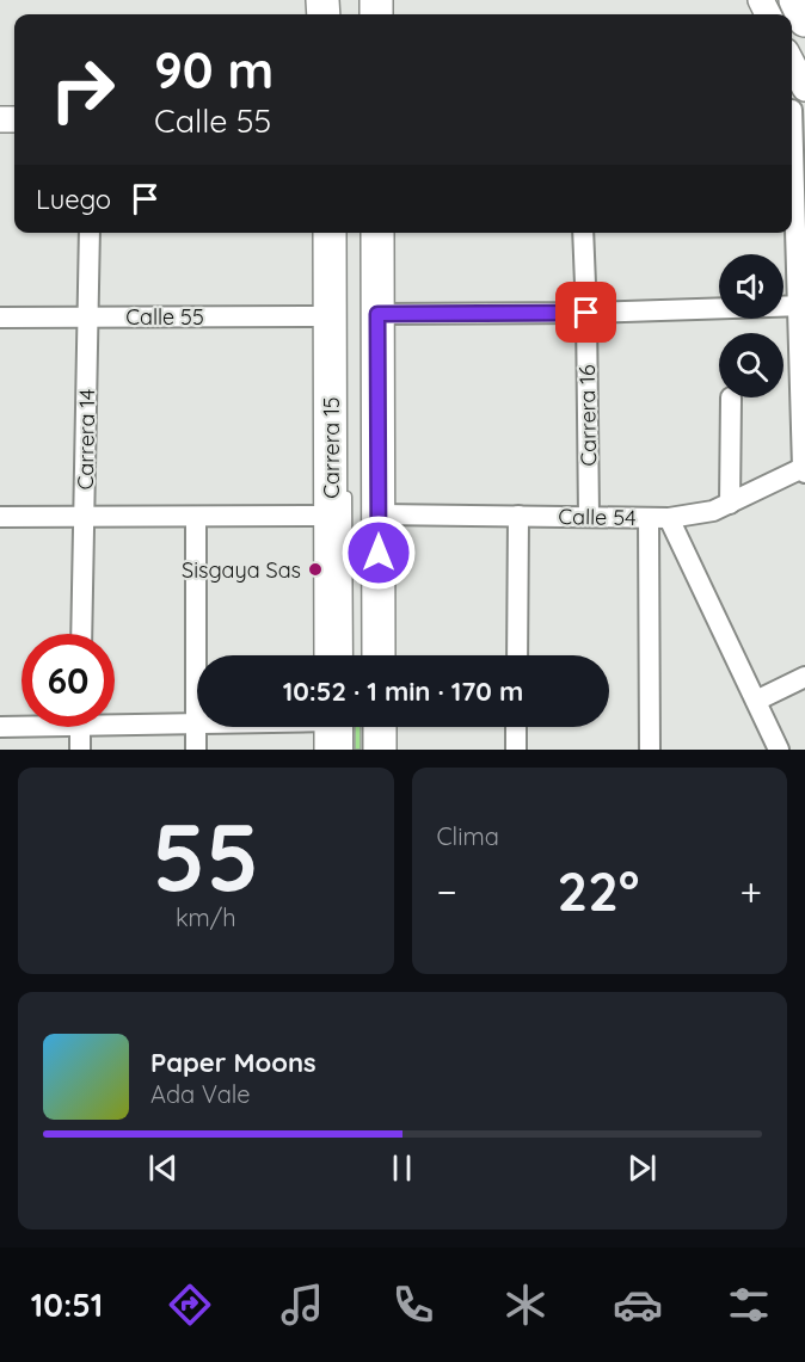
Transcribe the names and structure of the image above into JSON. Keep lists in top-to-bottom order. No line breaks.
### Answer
{"streets":{"main road":["Carrera 15"],"street":["Calle 55","Carrera 16","Carrera 14","Calle 54"]},"crossings":[["Calle 55","Carrera 14"],["Calle 55","Carrera 15"],["Carrera 16","Calle 54"]],"places":["Sisgaya Sas"],"page":{"turn":["90 m","Calle 55"],"then":"Luego","limit":"60","trip":"10:52 · 1 min · 170 m","tile":[["55","km/h"],"Clima"],"heat":["−","22°","+"],"song":["Paper Moons","Ada Vale"],"tabs":"10:51"}}
